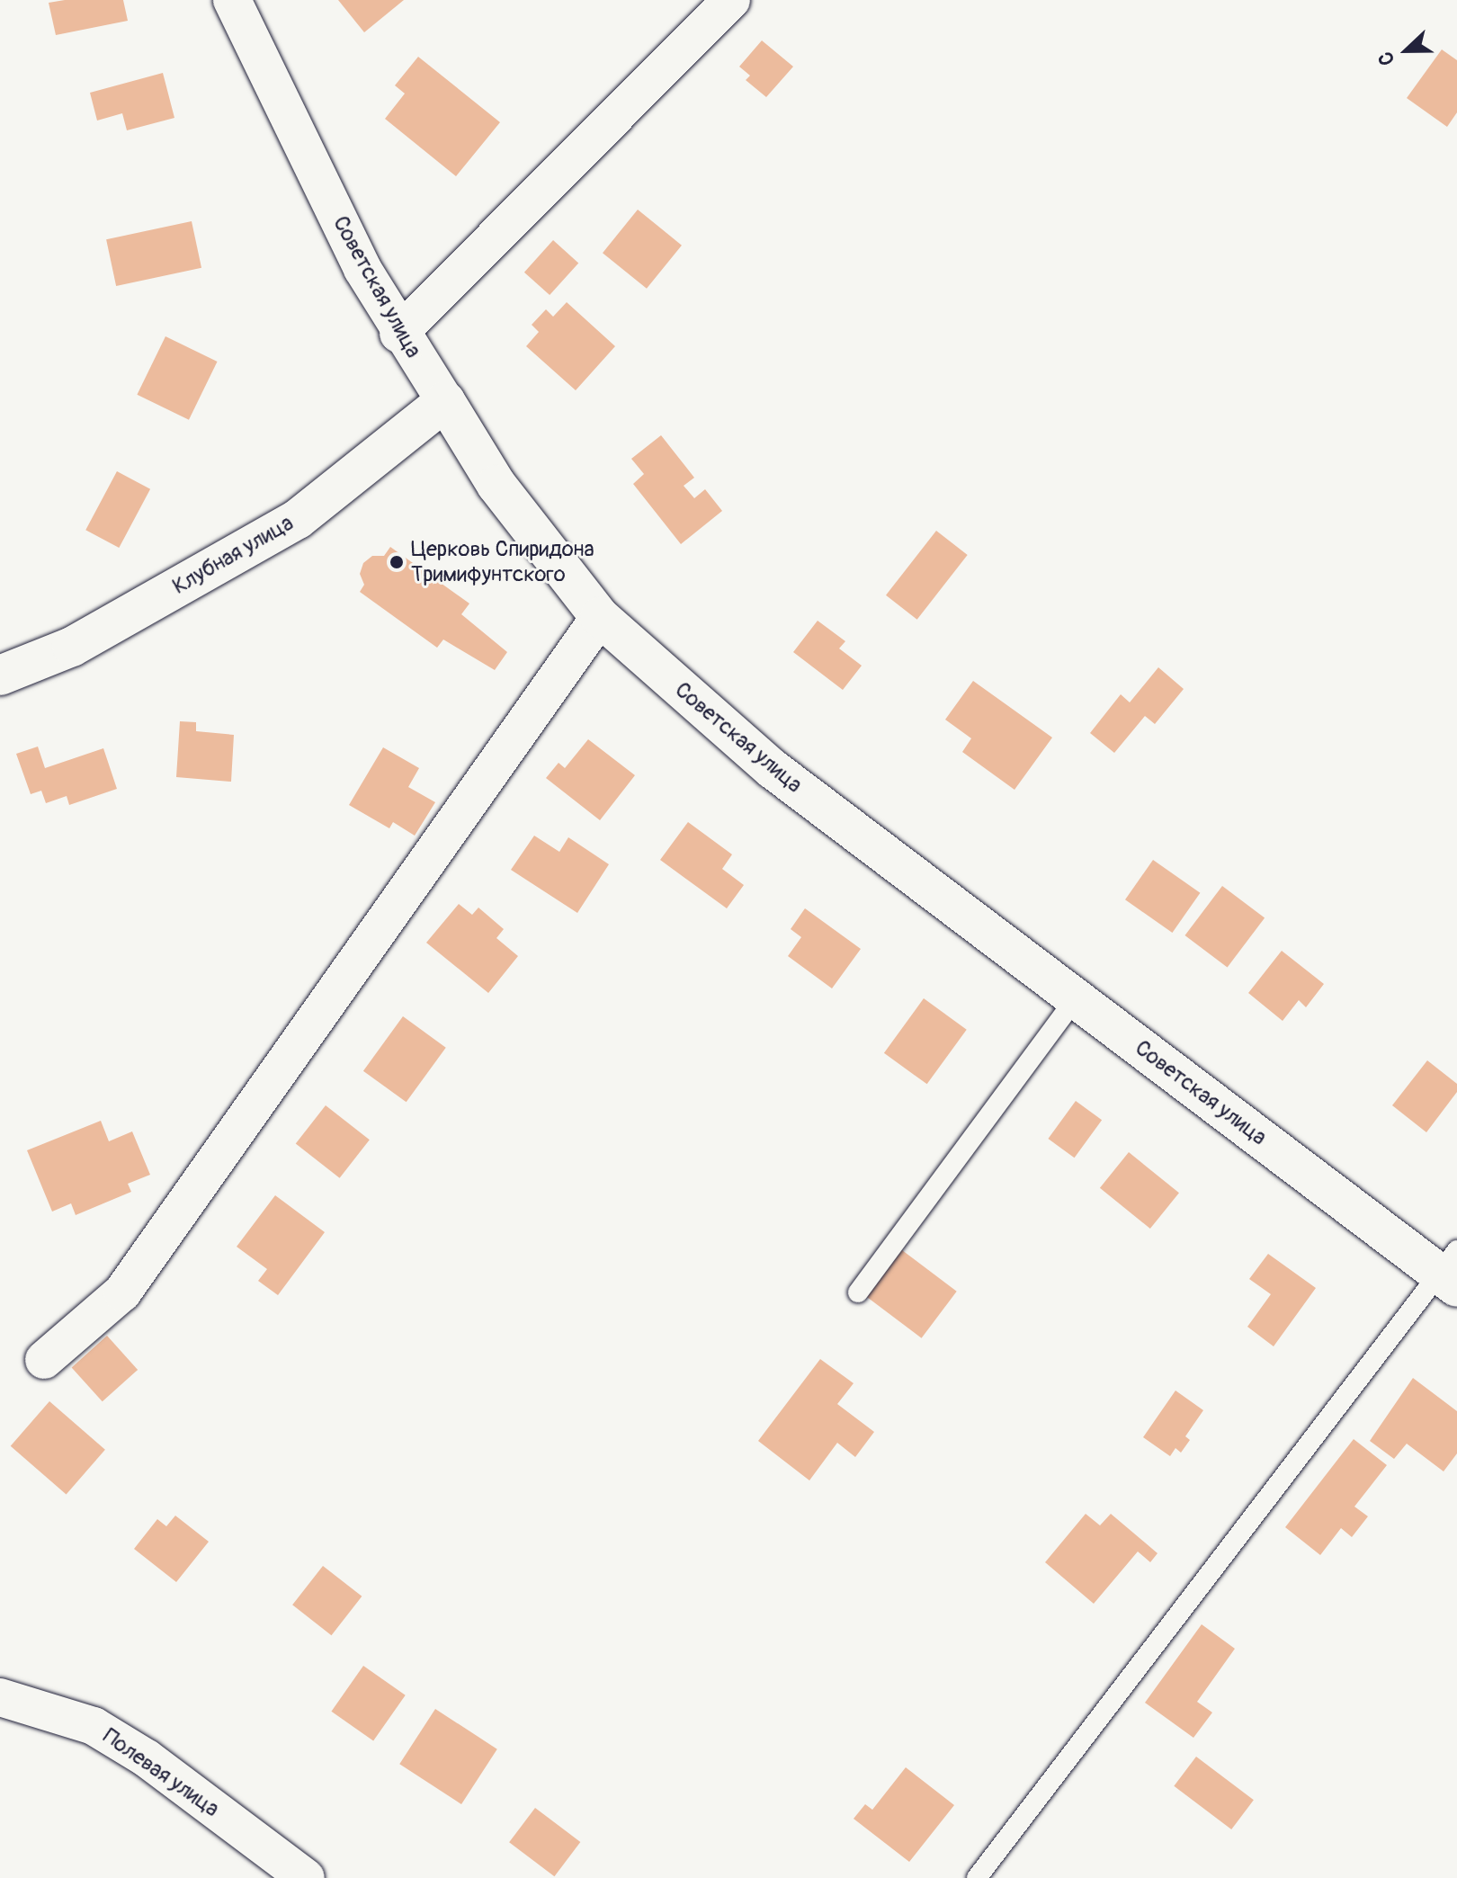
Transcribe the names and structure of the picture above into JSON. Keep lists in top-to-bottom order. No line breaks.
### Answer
{"streets":{"street":["Советская улица","Клубная улица","Полевая улица"]},"crossings":[["Советская улица","Клубная улица"]],"places":["Церковь Спиридона Тримифунтского"],"north":"left"}
